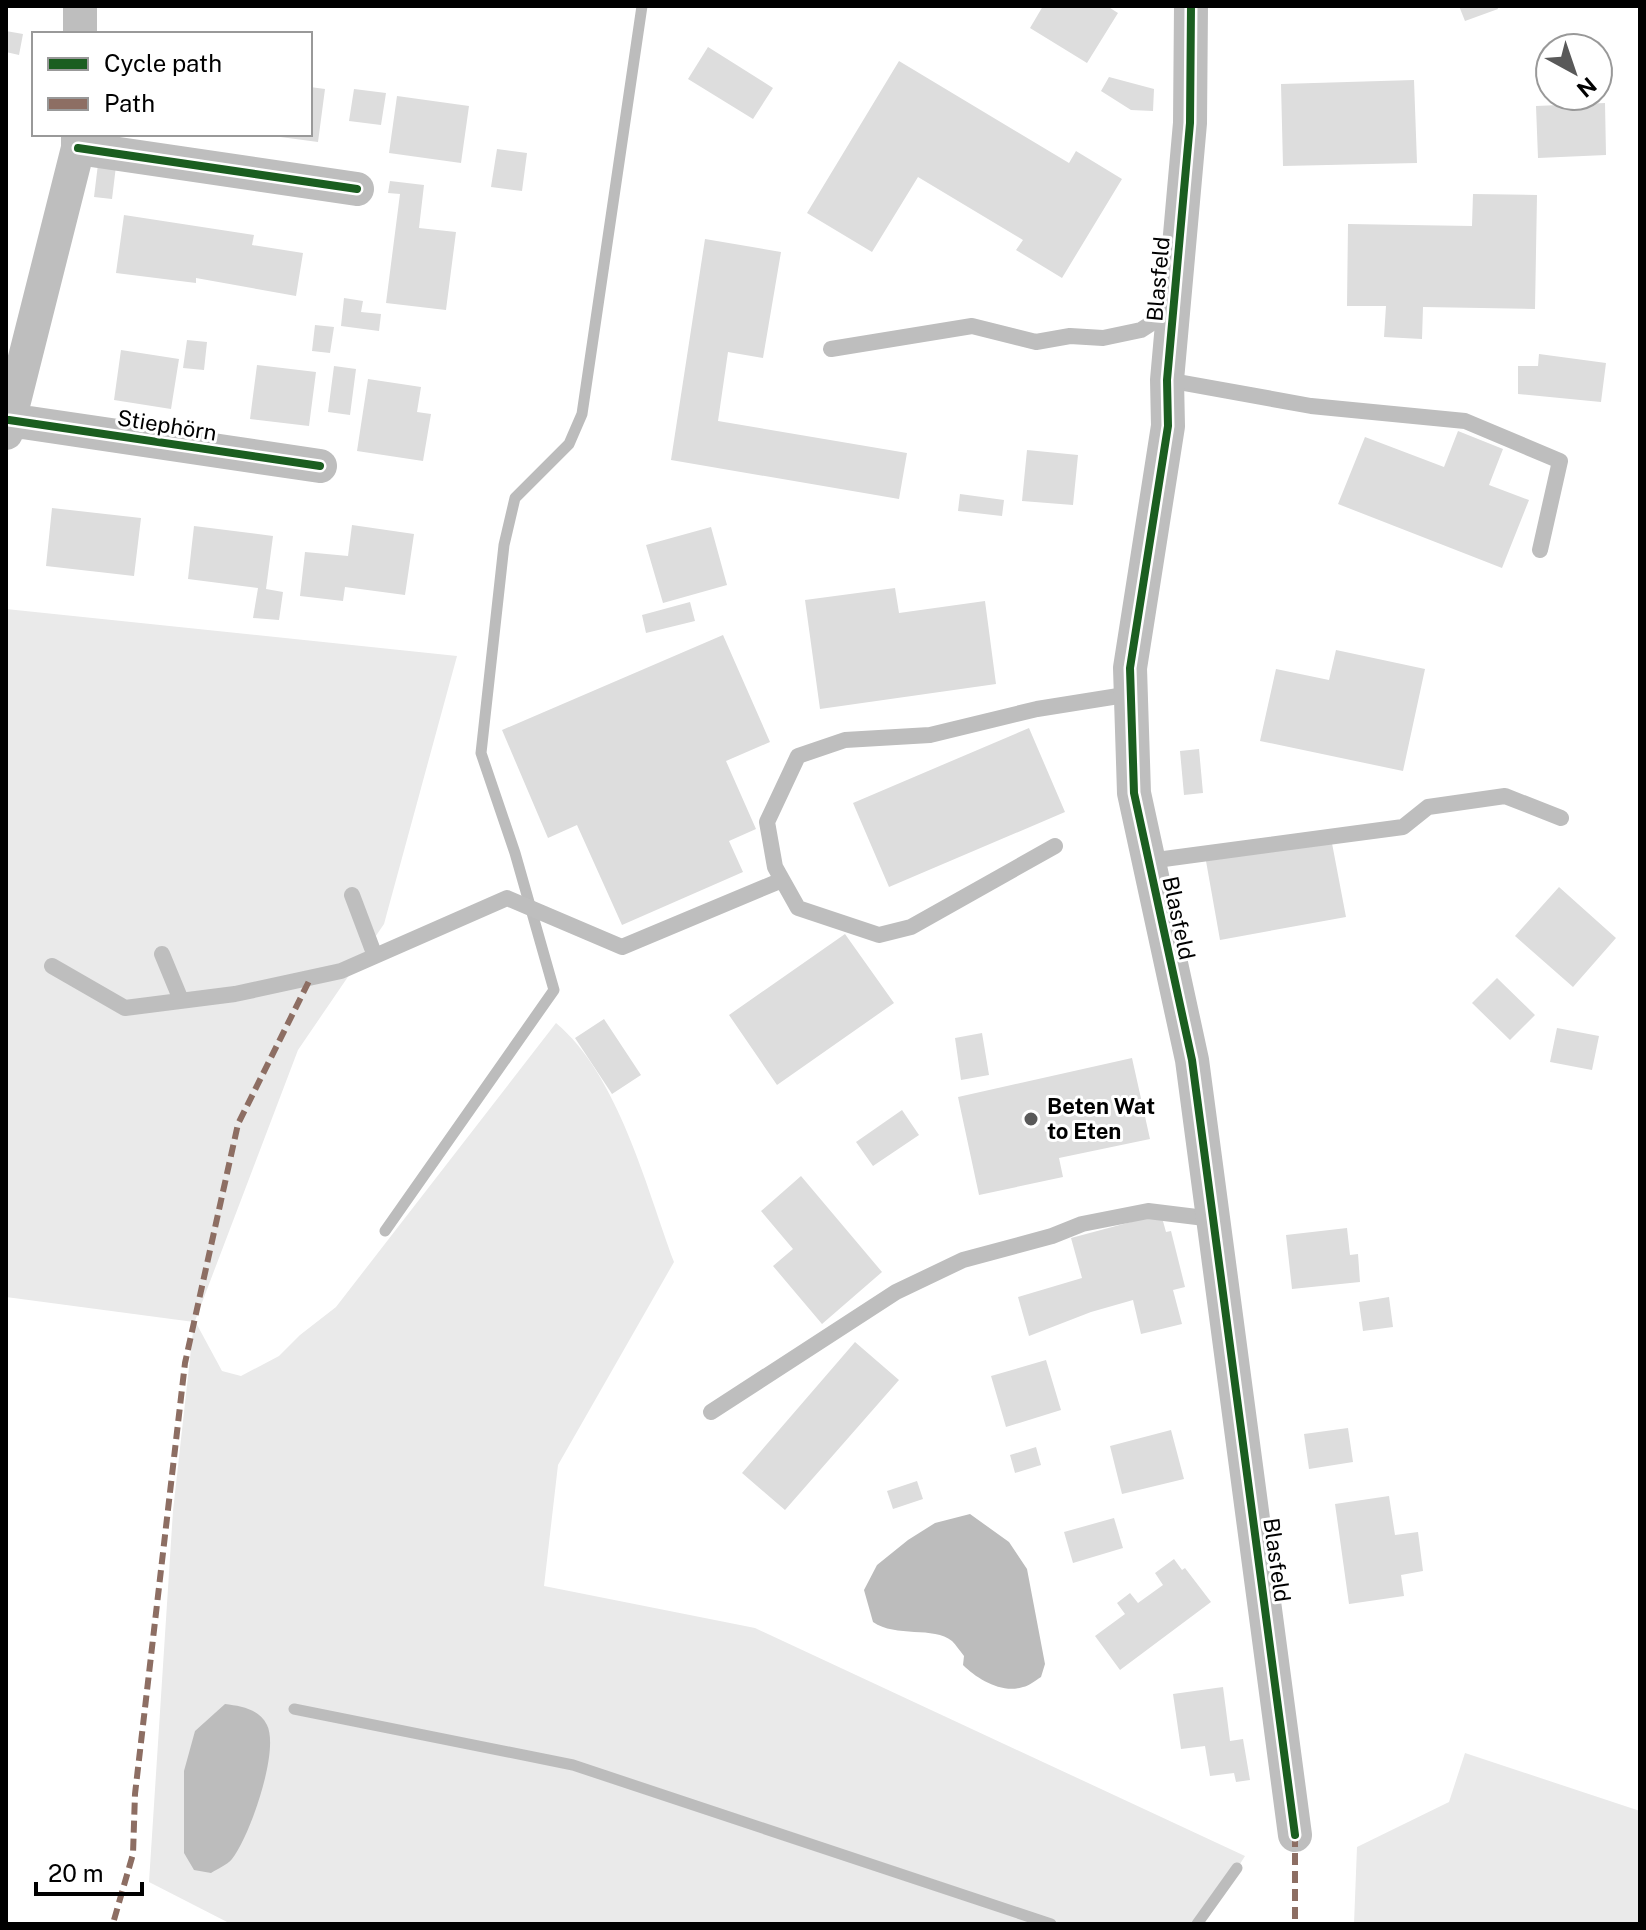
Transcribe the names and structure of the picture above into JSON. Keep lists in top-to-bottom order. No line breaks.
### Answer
{"streets":{"street":["Blasfeld","Stiephörn"]},"places":["Beten Wat to Eten"],"legend":["Cycle path","Path"],"scale_bar":"20 m","north":"bottom right"}
